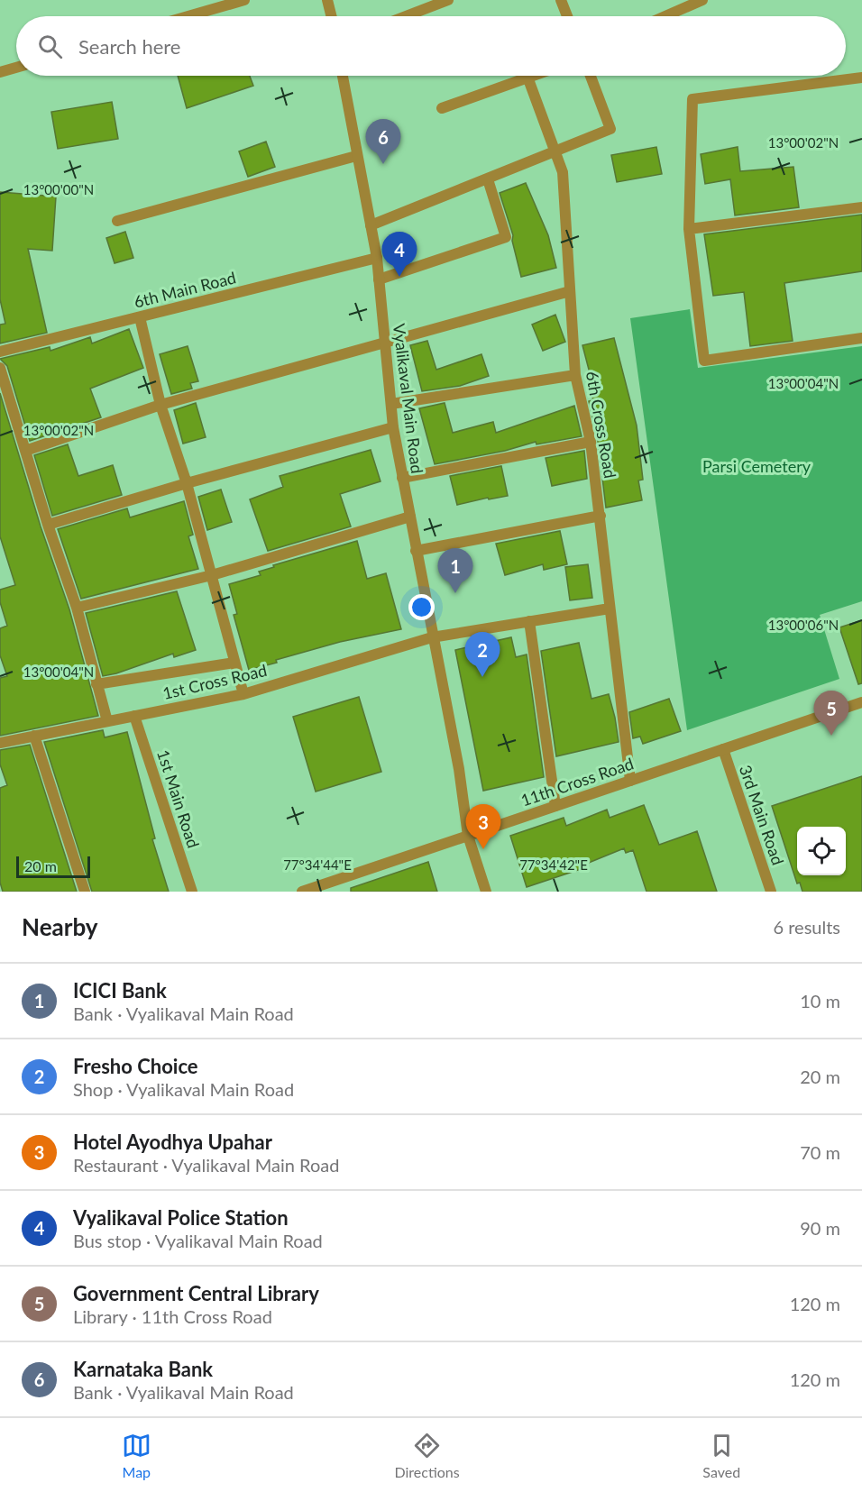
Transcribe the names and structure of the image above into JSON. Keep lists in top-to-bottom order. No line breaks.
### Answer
{"streets":{"street":["6th Main Road","Vyalikaval Main Road","6th Cross Road","1st Cross Road","11th Cross Road","1st Main Road","3rd Main Road"]},"crossings":[["6th Main Road","Vyalikaval Main Road"],["Vyalikaval Main Road","1st Cross Road"],["Vyalikaval Main Road","11th Cross Road"],["6th Cross Road","1st Cross Road"],["6th Cross Road","11th Cross Road"],["1st Cross Road","1st Main Road"],["11th Cross Road","3rd Main Road"]],"parks":["Parsi Cemetery"],"scale_bar":"20 m","page":{"search":"Search here","pins":["6","4","1","2","5","3"],"scale":"20 m","heading":["Nearby","6 results"],"list":[{"mark":"1","name":"ICICI Bank","note":"Bank · Vyalikaval Main Road","value":"10 m"},{"mark":"2","name":"Fresho Choice","note":"Shop · Vyalikaval Main Road","value":"20 m"},{"mark":"3","name":"Hotel Ayodhya Upahar","note":"Restaurant · Vyalikaval Main Road","value":"70 m"},{"mark":"4","name":"Vyalikaval Police Station","note":"Bus stop · Vyalikaval Main Road","value":"90 m"},{"mark":"5","name":"Government Central Library","note":"Library · 11th Cross Road","value":"120 m"},{"mark":"6","name":"Karnataka Bank","note":"Bank · Vyalikaval Main Road","value":"120 m"}],"nav":["Map","Directions","Saved"]},"coordinates":["13°00'02\"N","13°00'00\"N","13°00'04\"N","13°00'06\"N","77°34'44\"E","77°34'42\"E"]}
